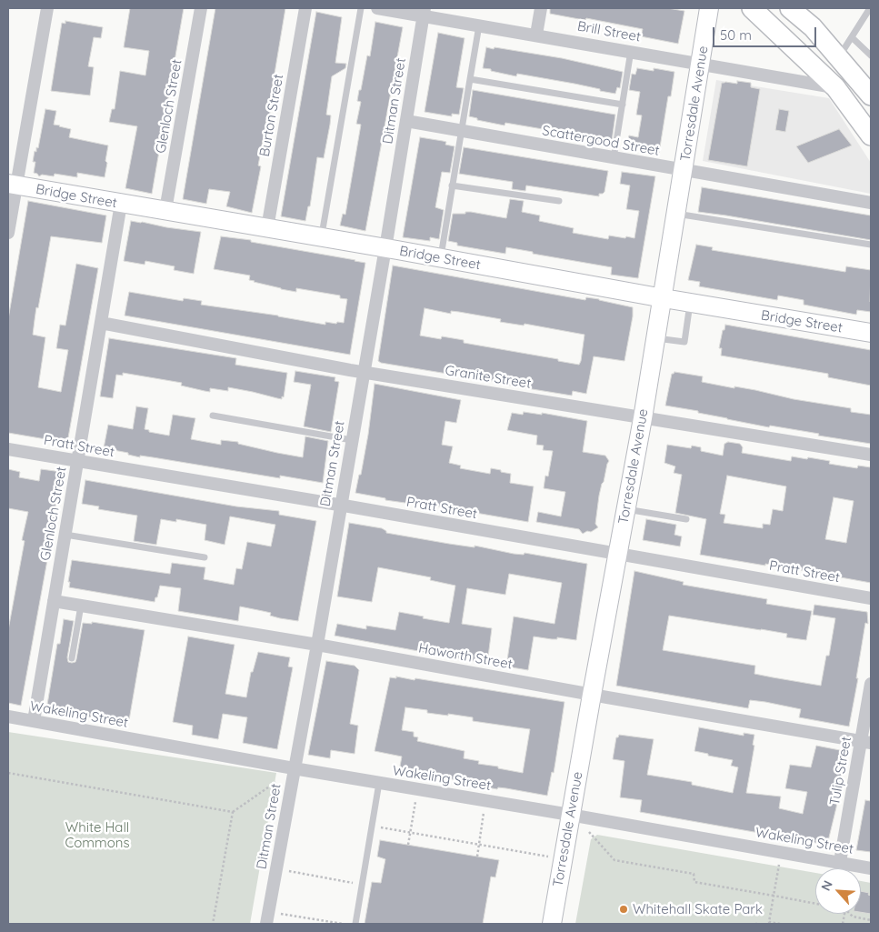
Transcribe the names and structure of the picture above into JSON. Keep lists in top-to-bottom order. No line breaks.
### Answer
{"streets":{"main road":["Torresdale Avenue","Bridge Street"],"street":["Brill Street","Ditman Street","Glenloch Street","Burton Street","Scattergood Street","Granite Street","Pratt Street","Haworth Street","Wakeling Street","Tulip Street"]},"crossings":[["Brill Street","Ditman Street"],["Brill Street","Torresdale Avenue"],["Ditman Street","Scattergood Street"],["Ditman Street","Bridge Street"],["Ditman Street","Granite Street"],["Ditman Street","Pratt Street"],["Ditman Street","Haworth Street"],["Ditman Street","Wakeling Street"],["Torresdale Avenue","Scattergood Street"],["Torresdale Avenue","Bridge Street"],["Torresdale Avenue","Granite Street"],["Torresdale Avenue","Pratt Street"],["Torresdale Avenue","Haworth Street"],["Torresdale Avenue","Wakeling Street"],["Glenloch Street","Bridge Street"],["Glenloch Street","Granite Street"],["Glenloch Street","Pratt Street"],["Glenloch Street","Haworth Street"],["Glenloch Street","Wakeling Street"],["Burton Street","Bridge Street"],["Haworth Street","Tulip Street"],["Wakeling Street","Tulip Street"]],"parks":["White Hall Commons"],"places":["Whitehall Skate Park"],"scale_bar":"50 m","north":"top left"}
